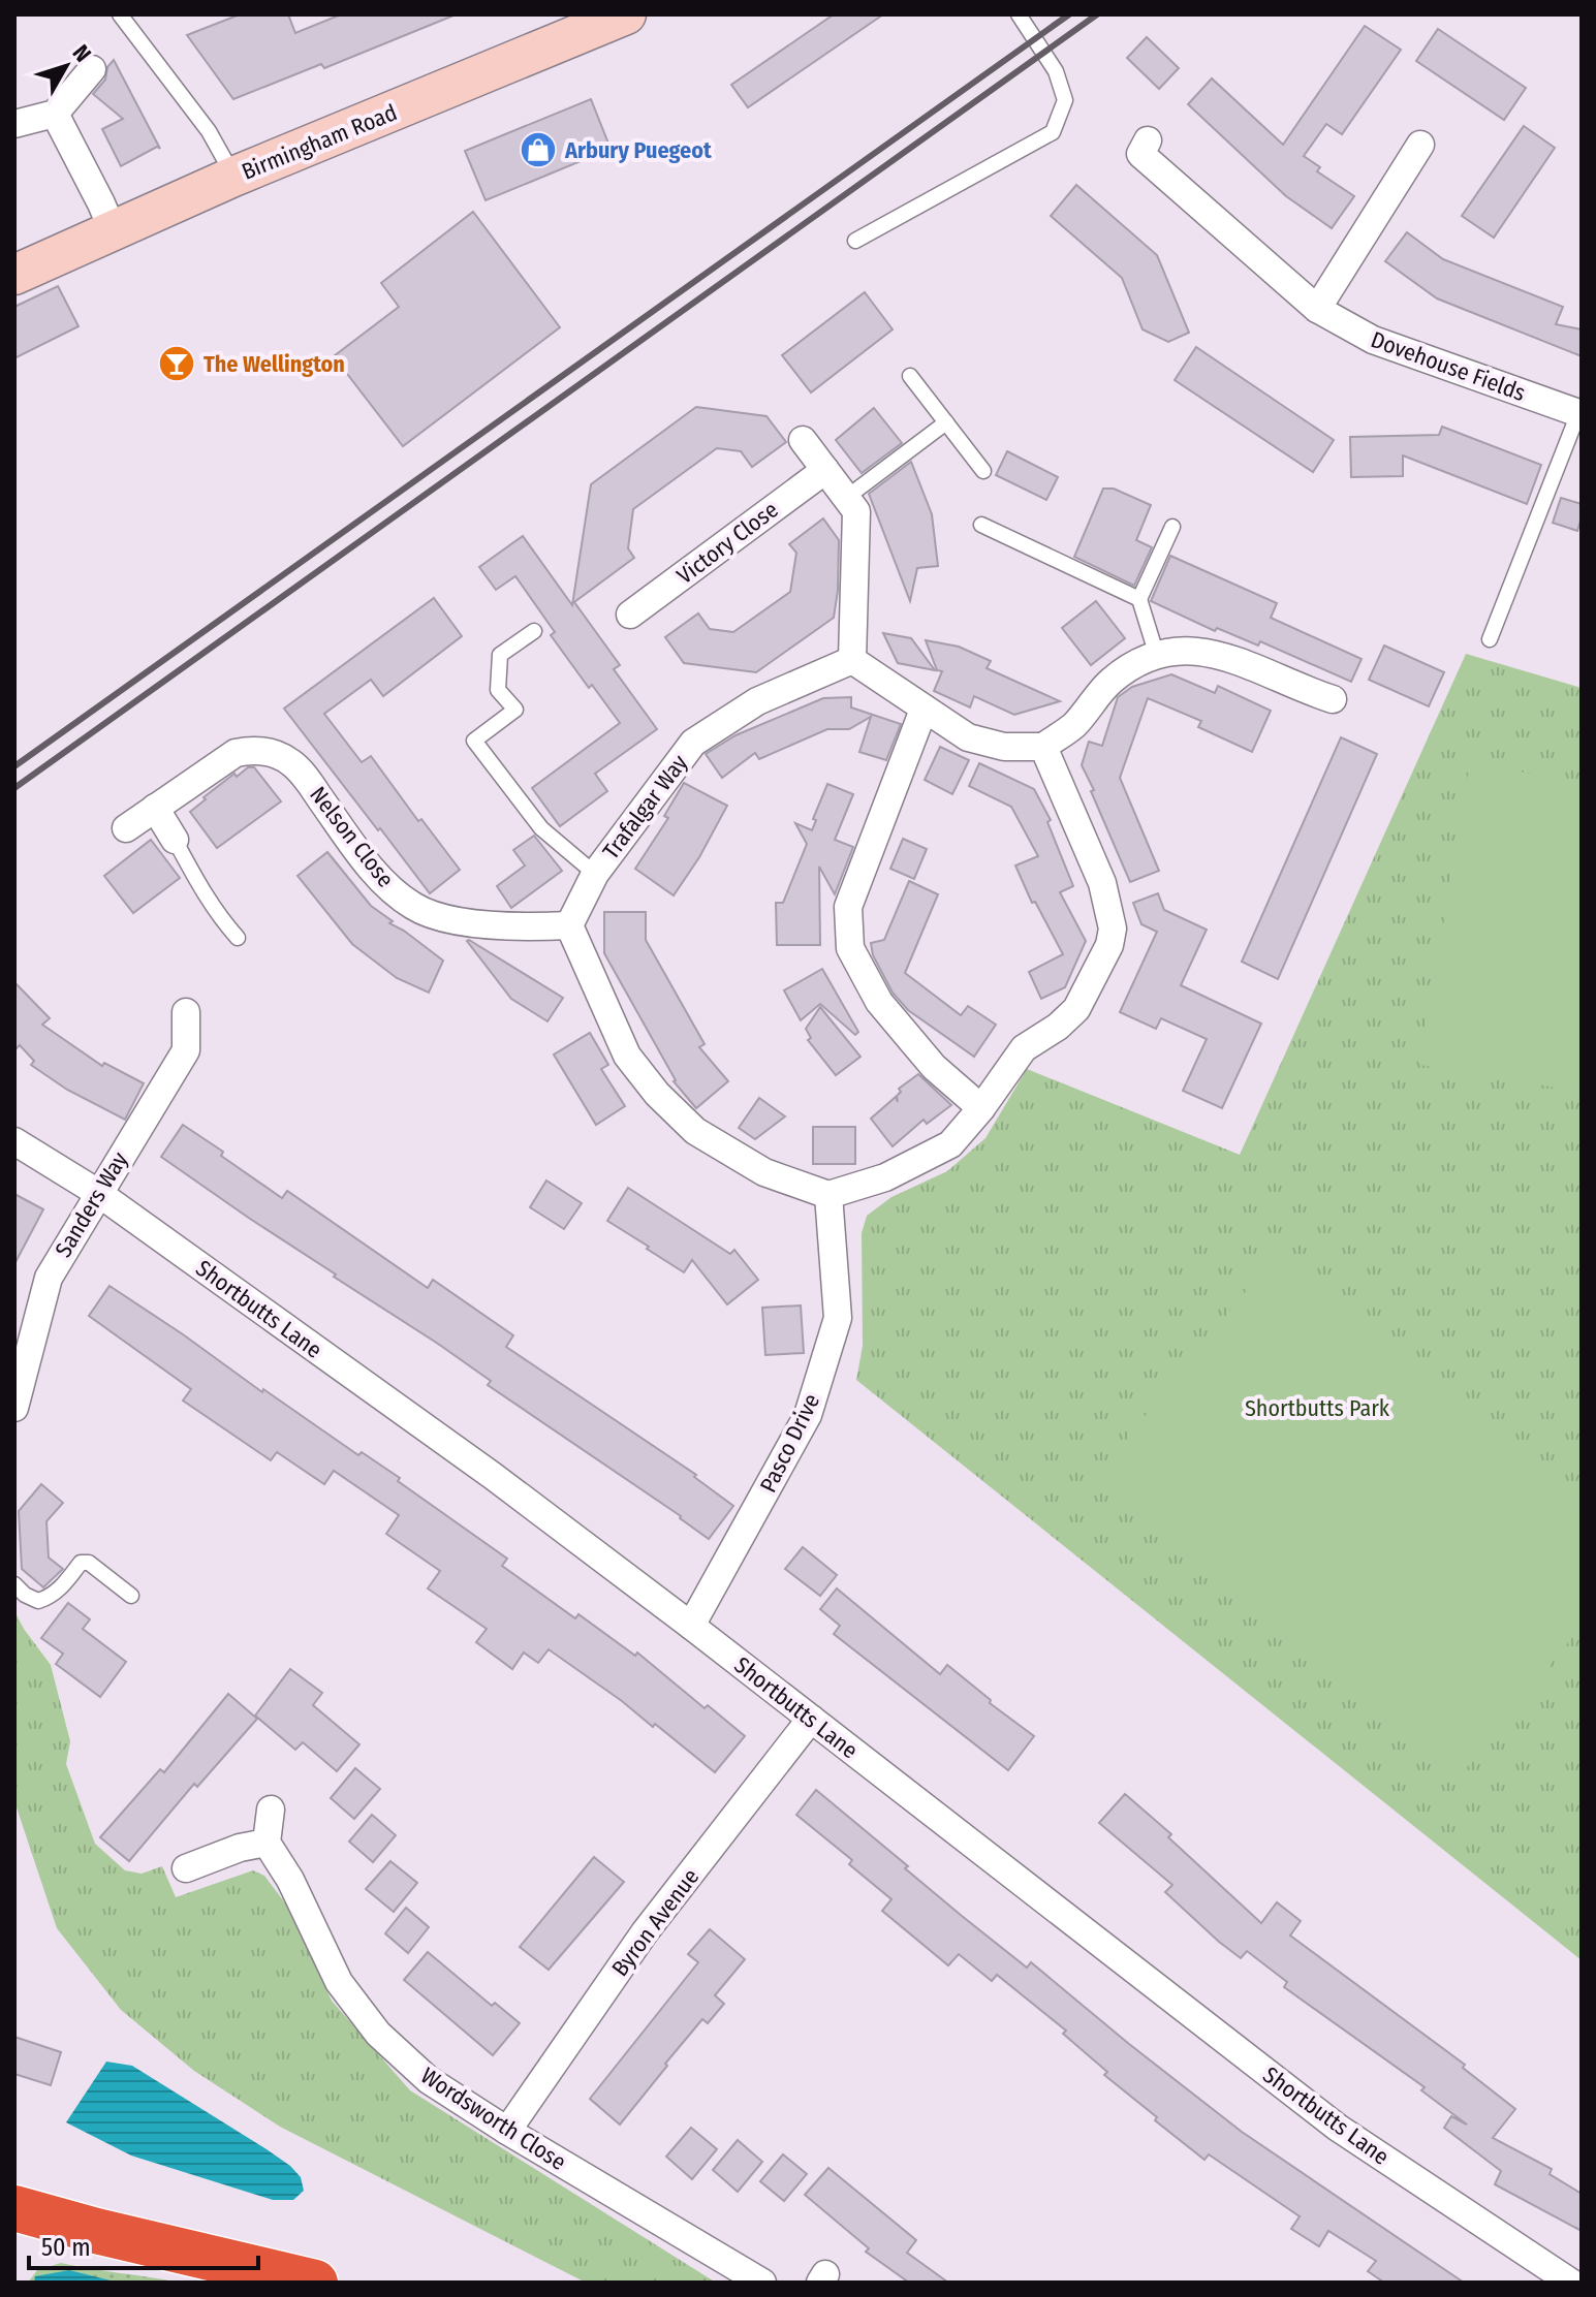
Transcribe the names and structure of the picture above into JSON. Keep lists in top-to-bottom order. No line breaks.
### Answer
{"streets":{"street":["Birmingham Road","Dovehouse Fields","Victory Close","Trafalgar Way","Nelson Close","Sanders Way","Shortbutts Lane","Pasco Drive","Byron Avenue","Wordsworth Close"]},"crossings":[["Trafalgar Way","Nelson Close"],["Sanders Way","Shortbutts Lane"],["Shortbutts Lane","Pasco Drive"],["Shortbutts Lane","Byron Avenue"],["Byron Avenue","Wordsworth Close"]],"parks":["Shortbutts Park"],"places":{"shop":["Arbury Puegeot"],"bar":["The Wellington"]},"scale_bar":"50 m","north":"top right"}
